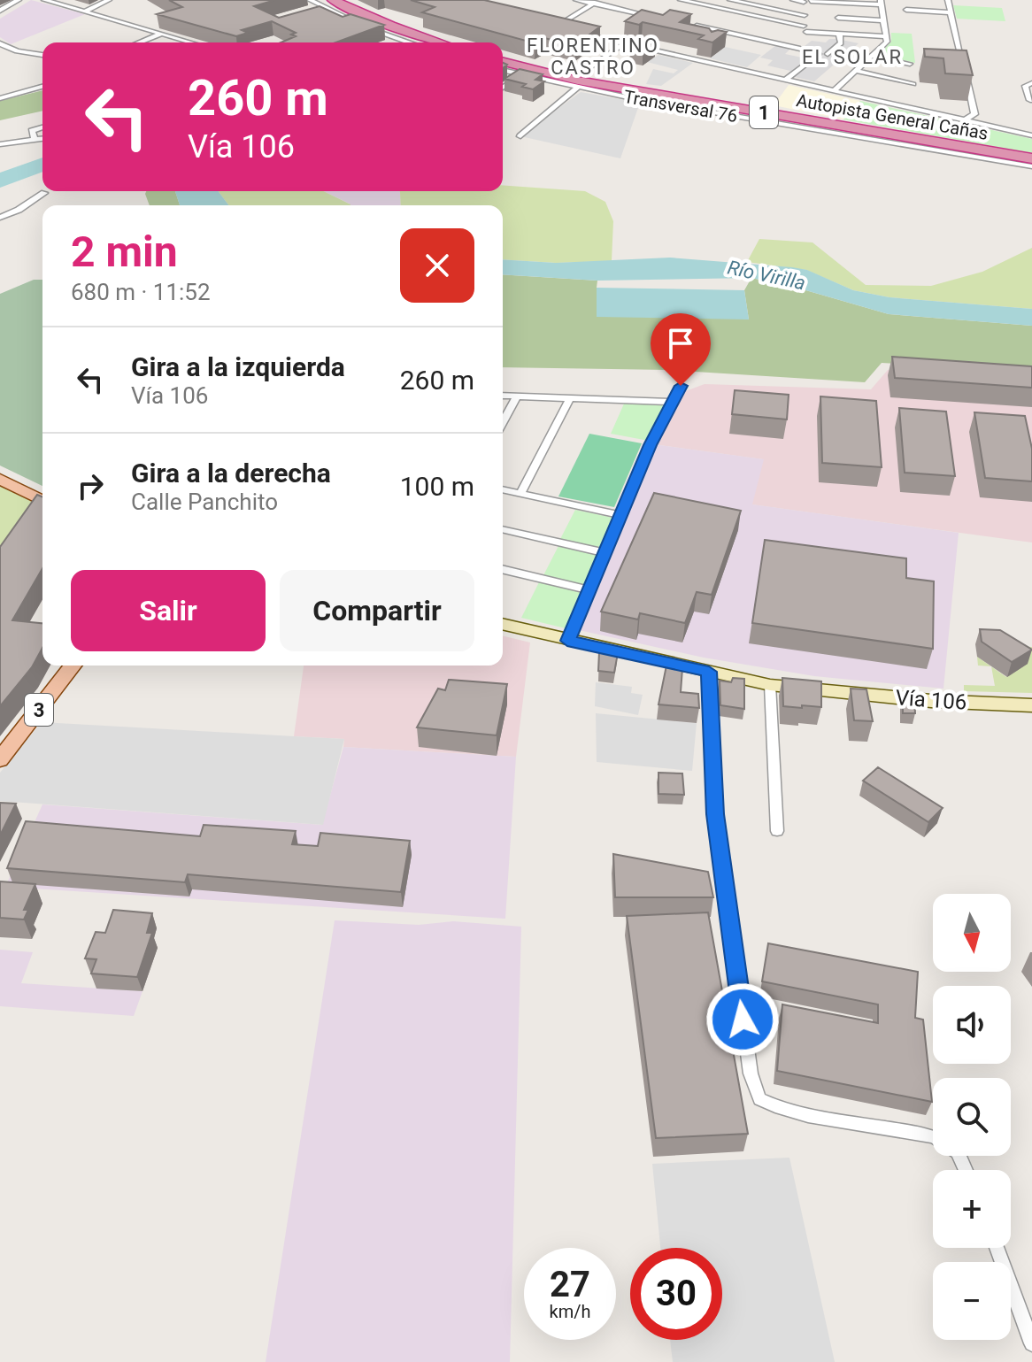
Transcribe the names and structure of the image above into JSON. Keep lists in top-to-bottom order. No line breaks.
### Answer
{"streets":{"highway":["1","Autopista General Cañas"],"main road":["Vía 106","3"],"street":["Transversal 76"]},"crossings":[["Transversal 76","Autopista General Cañas"]],"districts":["FLORENTINO CASTRO","EL SOLAR"],"water":["Río Virilla"],"north":"bottom","page":{"turn":["260 m","Vía 106"],"heading":["2 min","680 m · 11:52"],"list":[{"name":"Gira a la izquierda","note":"Vía 106","value":"260 m"},{"name":"Gira a la derecha","note":"Calle Panchito","value":"100 m"}],"buttons":["Salir","Compartir"],"map_buttons":["+","−"],"speed":"27 km/h","limit":"30"}}
